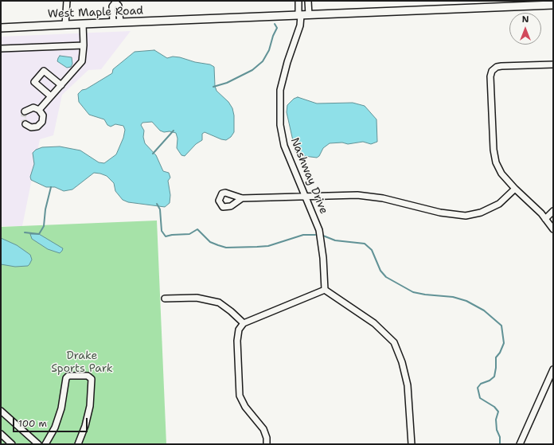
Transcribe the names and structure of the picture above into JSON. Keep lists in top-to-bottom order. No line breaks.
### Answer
{"streets":{"main road":["West Maple Road"],"street":["Nashway Drive"]},"crossings":[["West Maple Road","Nashway Drive"]],"parks":["Drake Sports Park"],"scale_bar":"100 m","north":"top"}
